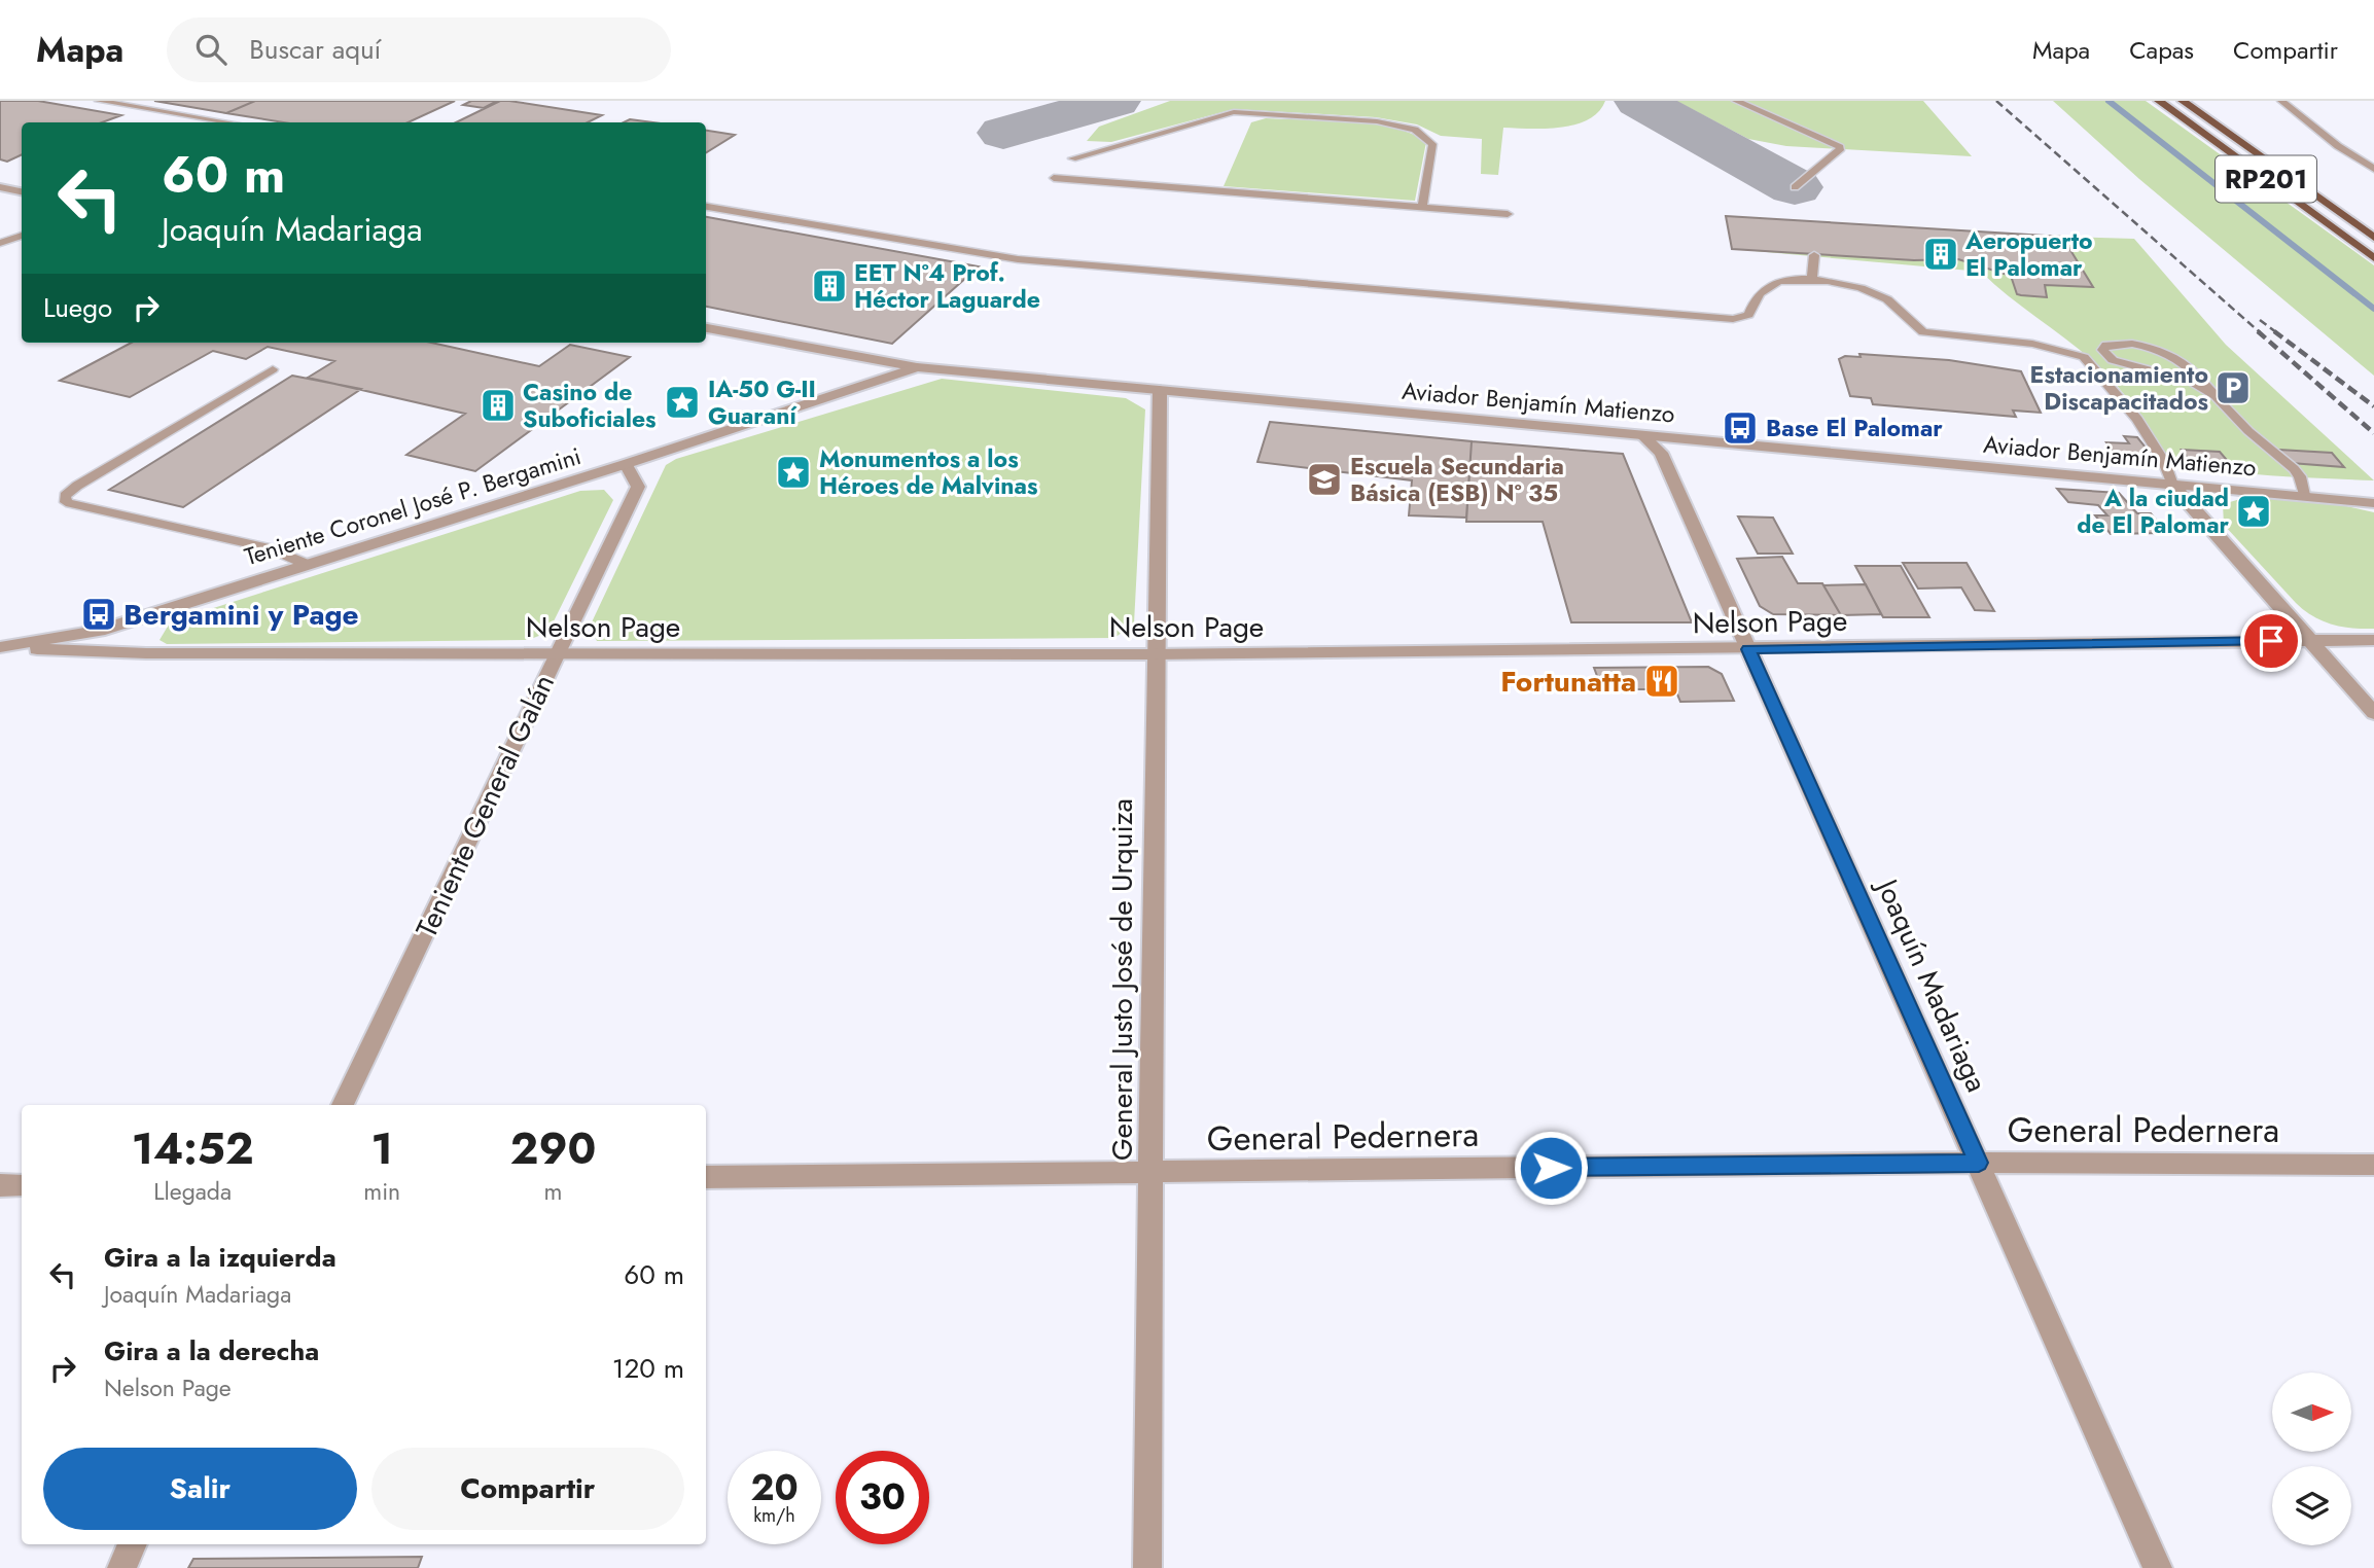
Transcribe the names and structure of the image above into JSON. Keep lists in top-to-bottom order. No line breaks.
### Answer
{"streets":{"main road":["RP201"],"street":["Aviador Benjamín Matienzo","Teniente Coronel José P. Bergamini","Nelson Page","Teniente General Galán","General Justo José de Urquiza","Joaquín Madariaga","General Pedernera"]},"crossings":[["Aviador Benjamín Matienzo","Teniente Coronel José P. Bergamini"],["Aviador Benjamín Matienzo","General Justo José de Urquiza"],["Aviador Benjamín Matienzo","Joaquín Madariaga"],["Teniente Coronel José P. Bergamini","Nelson Page"],["Teniente Coronel José P. Bergamini","Teniente General Galán"],["Nelson Page","Teniente General Galán"],["Nelson Page","General Justo José de Urquiza"],["Nelson Page","Joaquín Madariaga"],["General Justo José de Urquiza","General Pedernera"],["Joaquín Madariaga","General Pedernera"]],"places":{"building":["Aeropuerto El Palomar","EET Nº4 Prof. Héctor Laguarde","Casino de Suboficiales"],"parking":["Estacionamiento Discapacitados"],"place":["IA-50 G-II Guaraní","Monumentos a los Héroes de Malvinas","A la ciudad de El Palomar"],"bus stop":["Base El Palomar","Bergamini y Page"],"school or university":["Escuela Secundaria Básica (ESB) Nº 35"],"restaurant":["Fortunatta"]},"north":"right","page":{"header":"Mapa","search":"Buscar aquí","nav":["Mapa","Capas","Compartir"],"turn":["60 m","Joaquín Madariaga"],"then":"Luego","eta":["14:52","Llegada","1","min","290","m"],"list":[{"name":"Gira a la izquierda","note":"Joaquín Madariaga","value":"60 m"},{"name":"Gira a la derecha","note":"Nelson Page","value":"120 m"}],"buttons":["Salir","Compartir"],"speed":"20 km/h","limit":"30"}}
